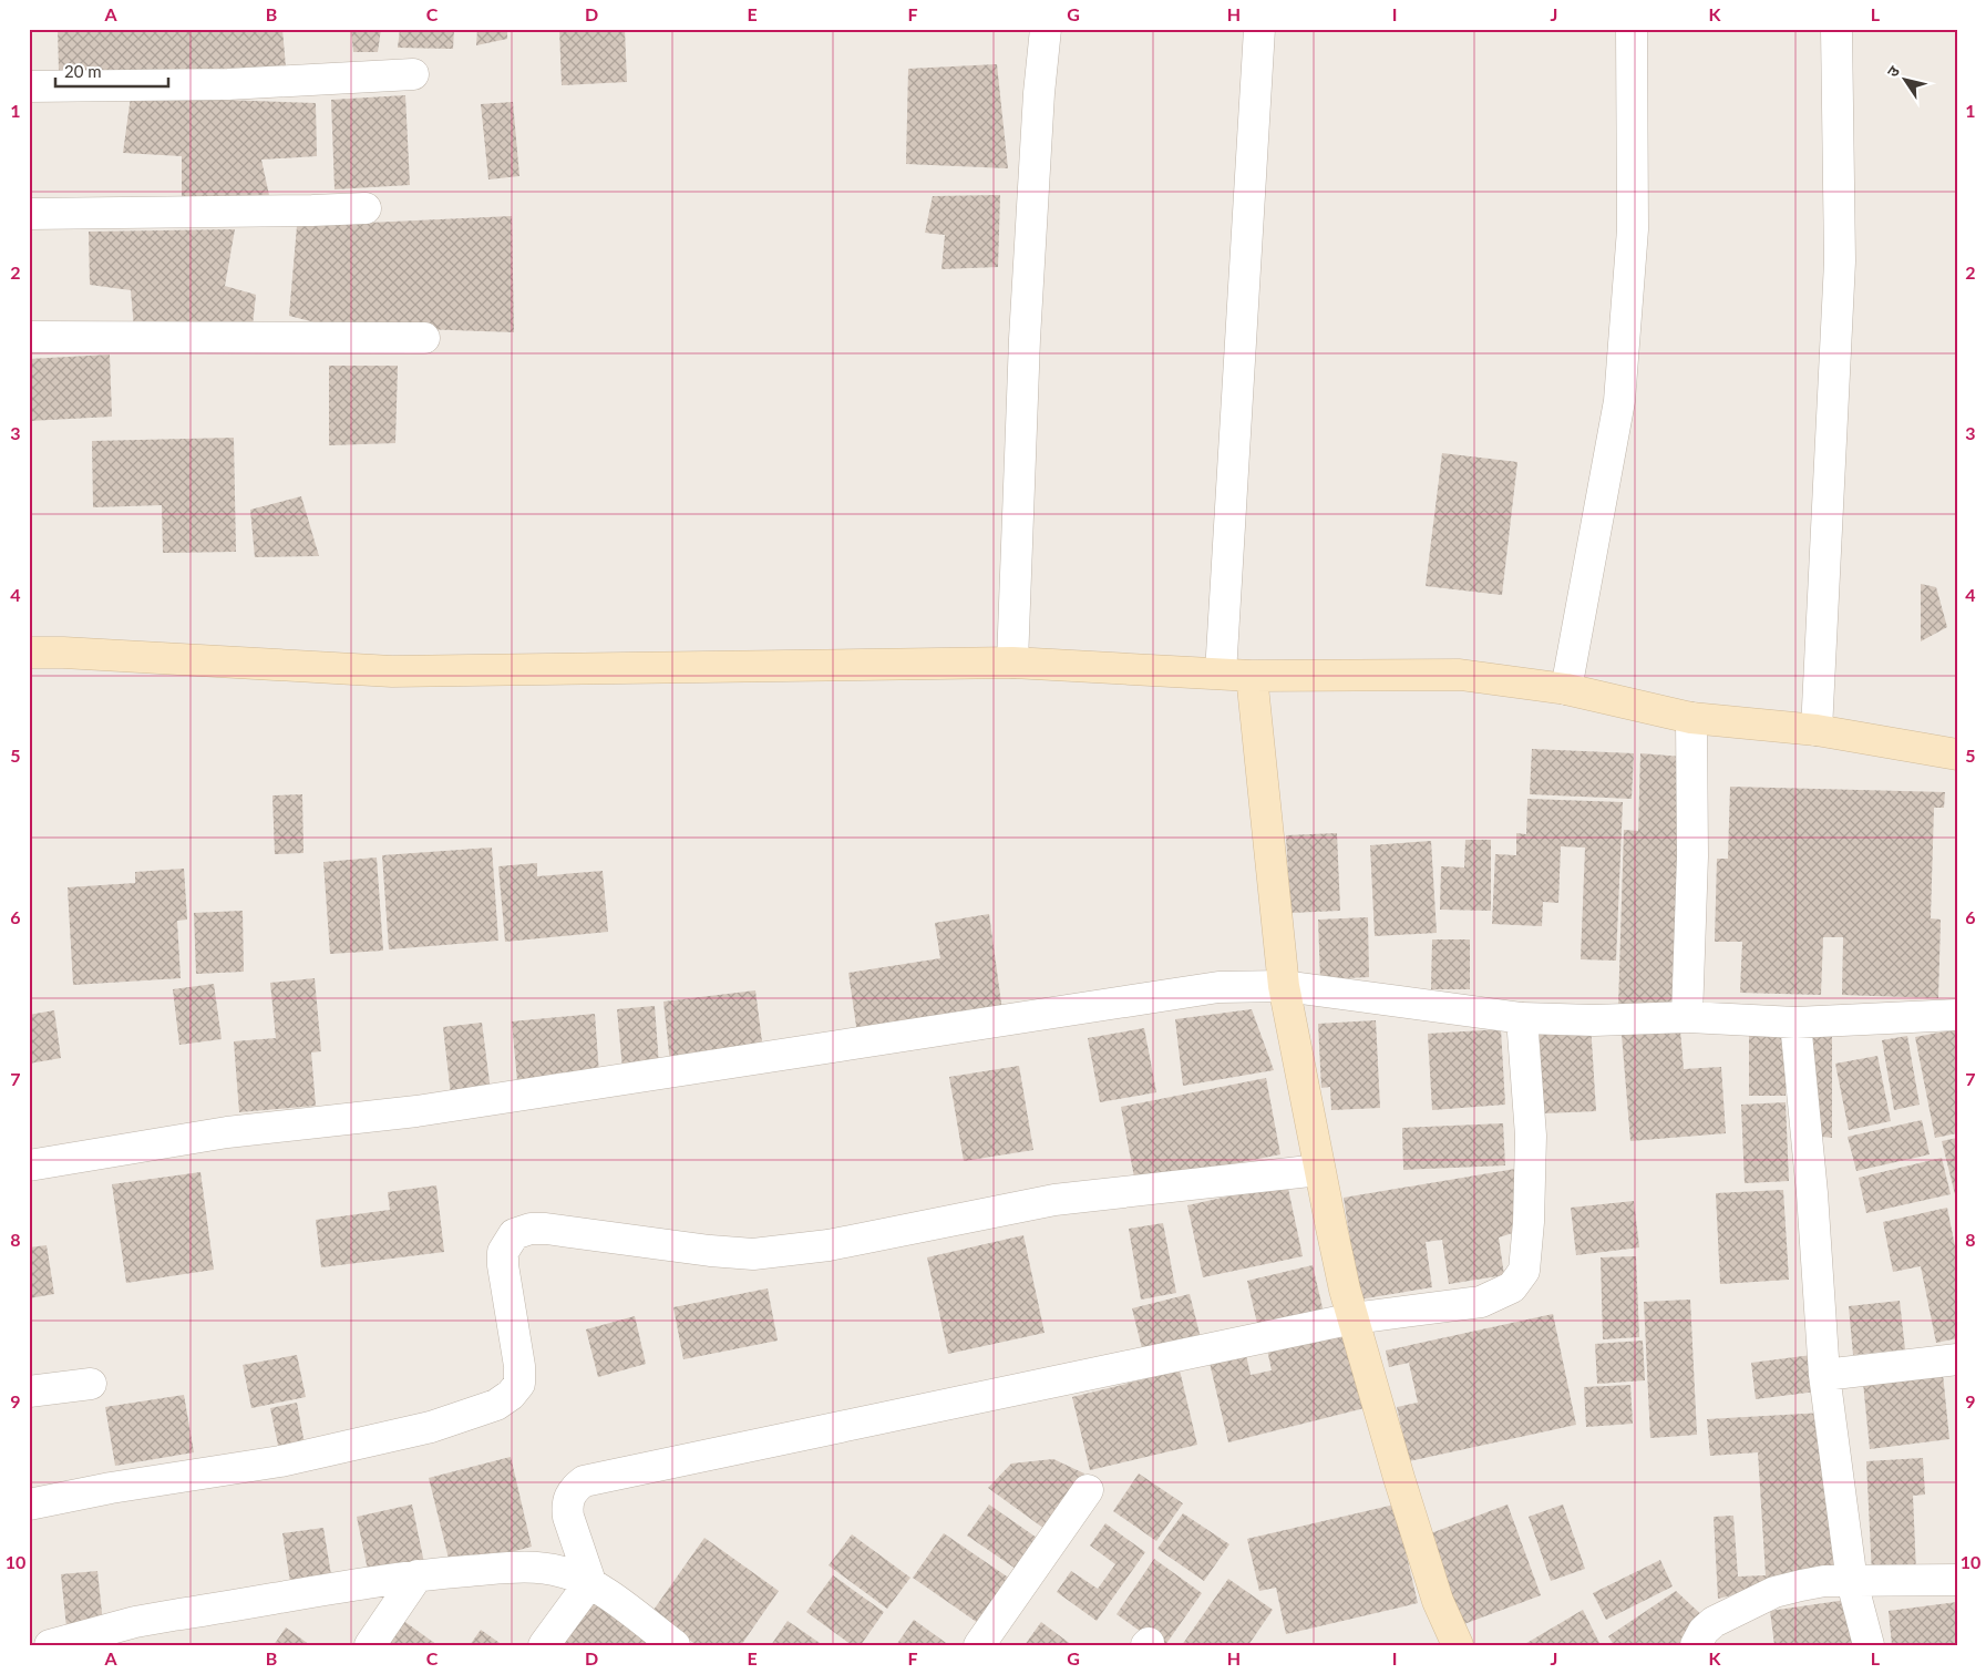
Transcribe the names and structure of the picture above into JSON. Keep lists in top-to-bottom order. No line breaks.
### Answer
{"scale_bar":"20 m","north":"top left","grid":{"columns":["A","B","C","D","E","F","G","H","I","J","K","L"],"rows":["1","2","3","4","5","6","7","8","9","10"]}}
